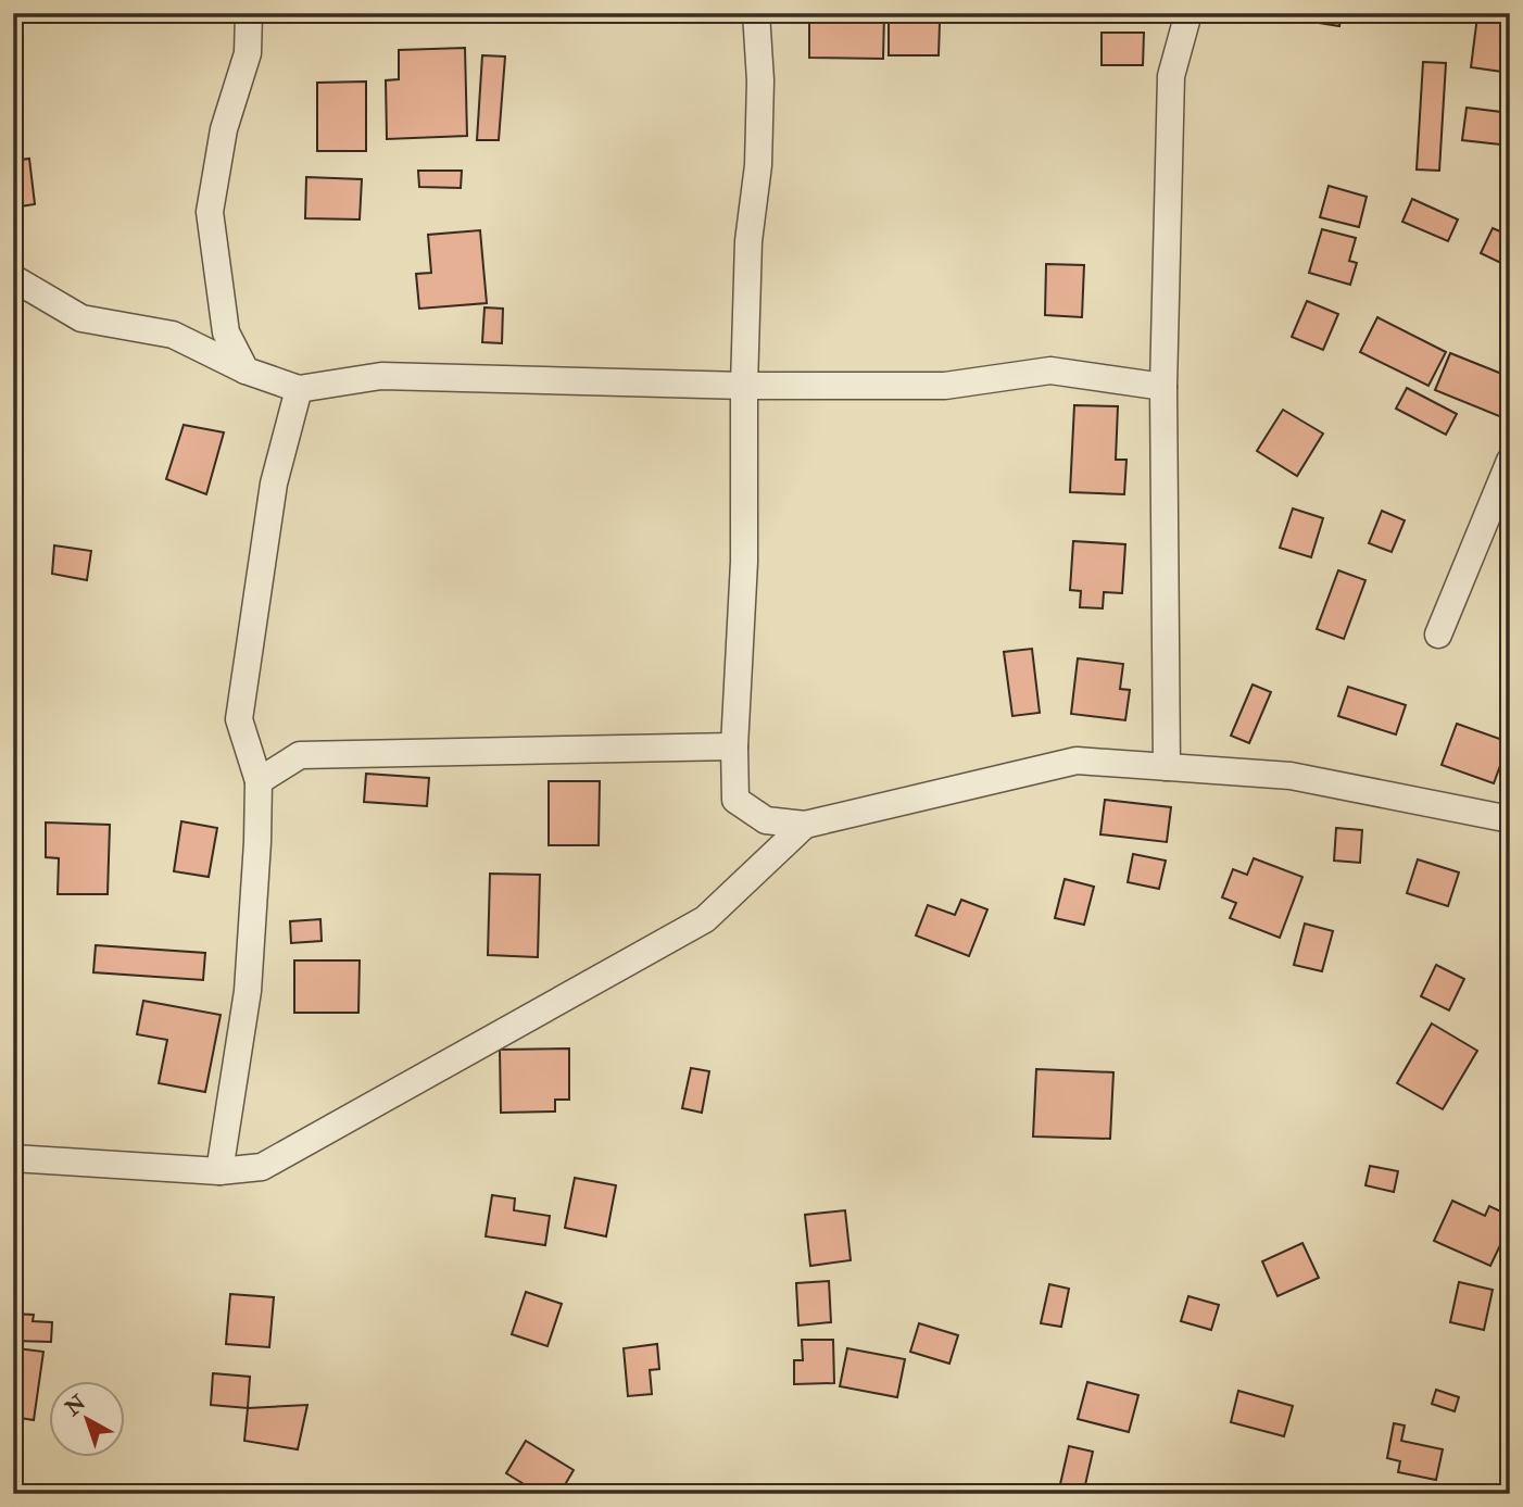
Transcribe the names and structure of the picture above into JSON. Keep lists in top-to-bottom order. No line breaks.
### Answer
{"north":"top left"}
